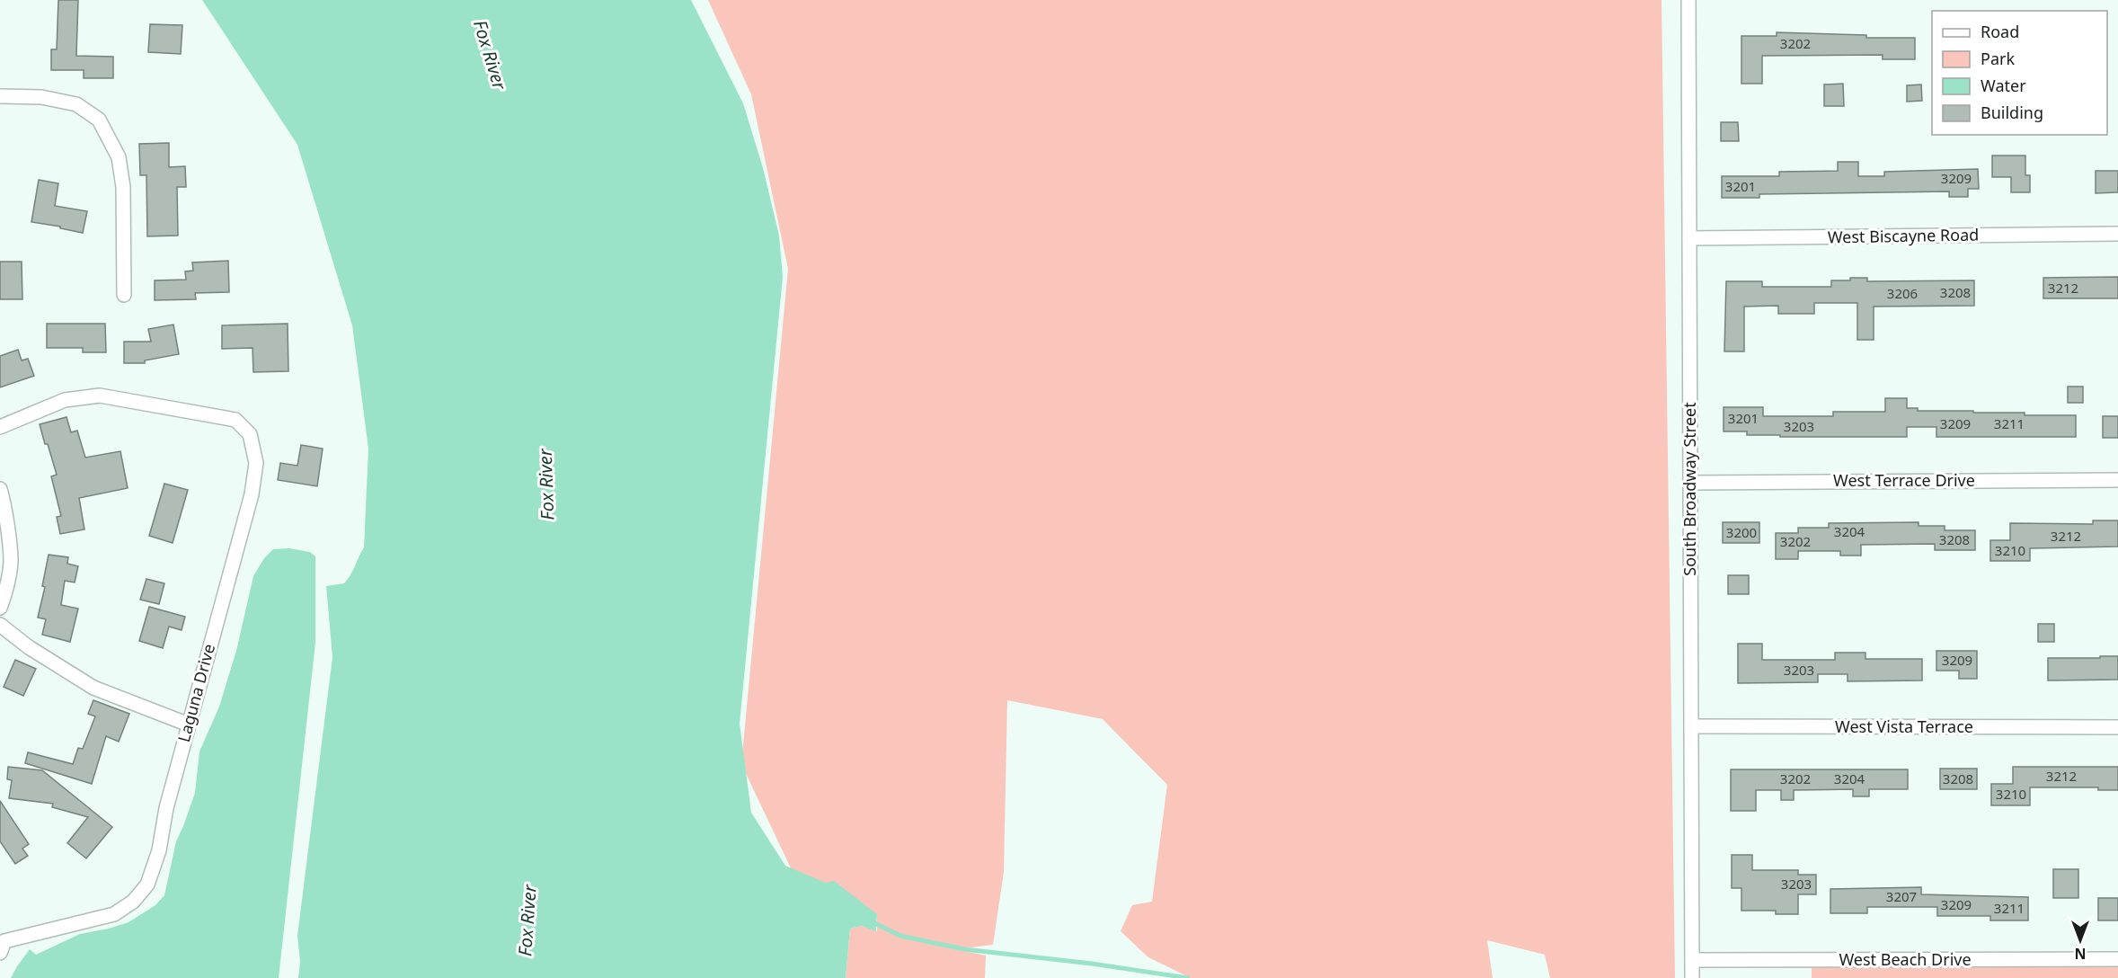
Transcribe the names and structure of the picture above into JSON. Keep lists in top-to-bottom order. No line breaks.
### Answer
{"streets":{"street":["West Biscayne Road","West Terrace Drive","South Broadway Street","Laguna Drive","West Vista Terrace","West Beach Drive"]},"crossings":[["West Biscayne Road","South Broadway Street"],["West Terrace Drive","South Broadway Street"],["South Broadway Street","West Vista Terrace"],["South Broadway Street","West Beach Drive"]],"water":["Fox River"],"house_numbers":["3202","3209","3201","3212","3208","3206","3201","3209","3211","3203","3204","3200","3212","3208","3202","3210","3209","3203","3212","3202","3204","3208","3210","3203","3207","3209","3211"],"legend":["Road","Park","Water","Building"],"north":"bottom"}
